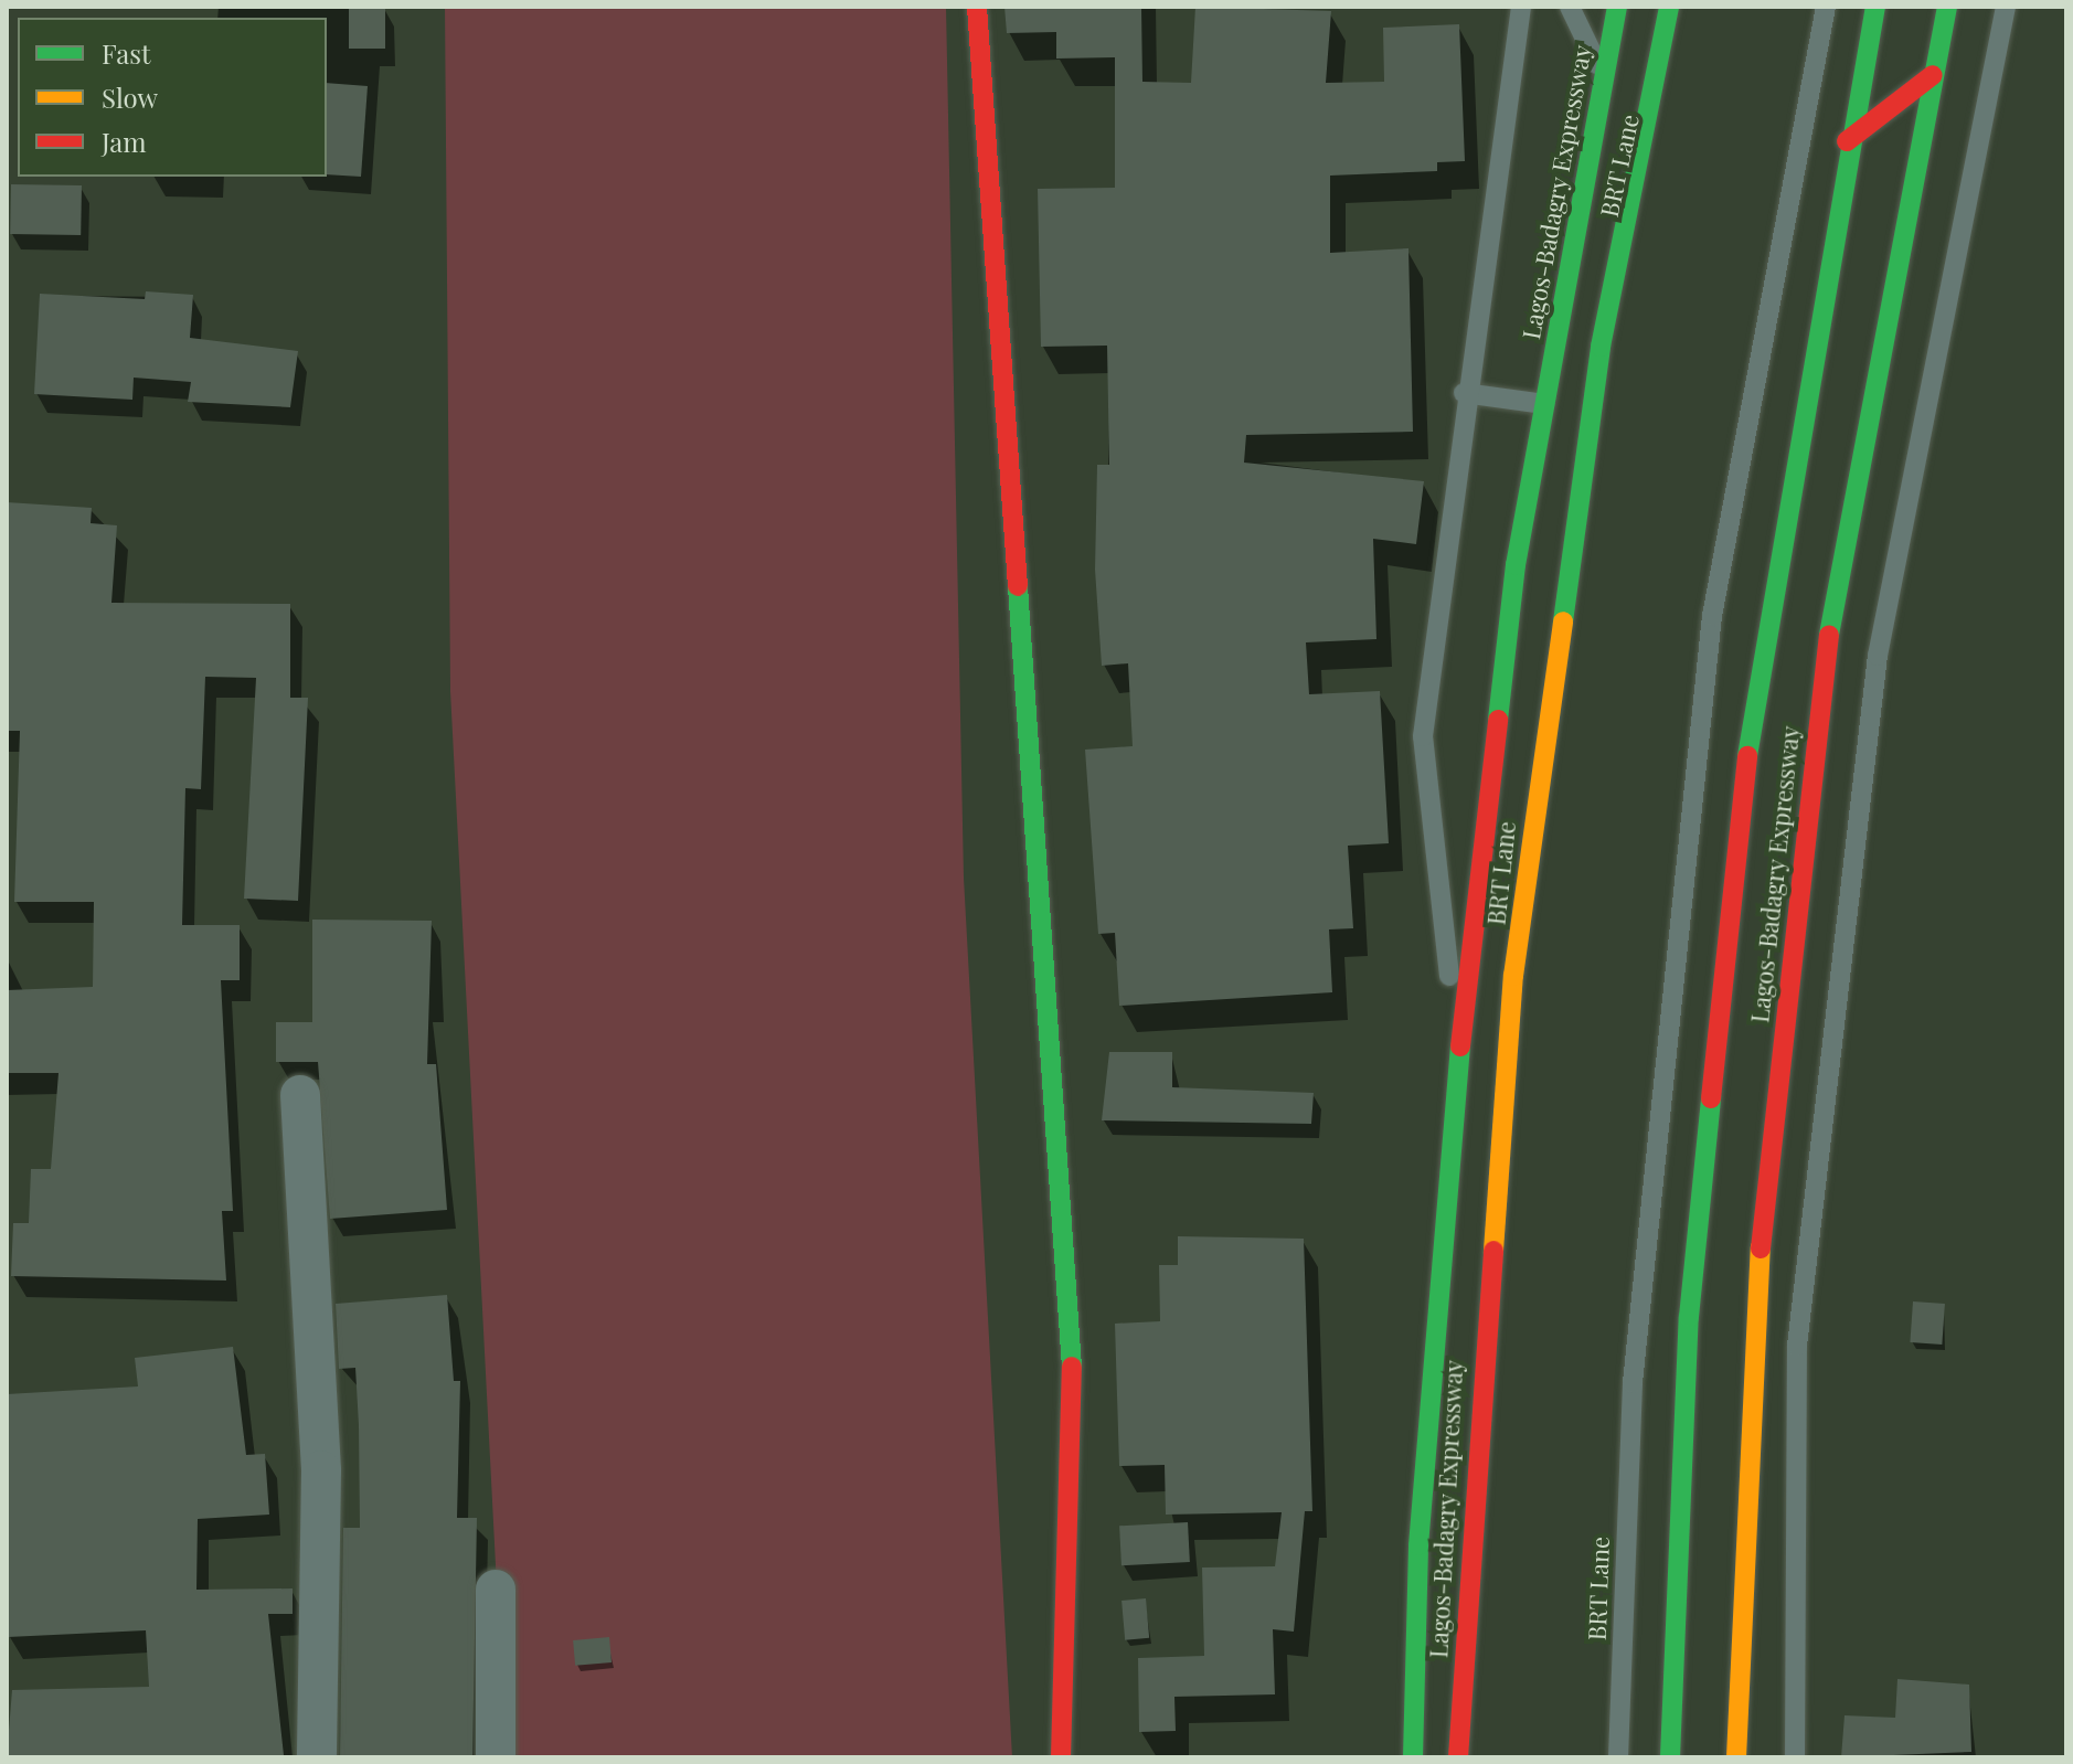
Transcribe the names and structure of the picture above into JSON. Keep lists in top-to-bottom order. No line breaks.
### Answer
{"streets":{"main road":["Lagos-Badagry Expressway"],"lane":["BRT Lane"]},"legend":["Fast","Slow","Jam"]}
